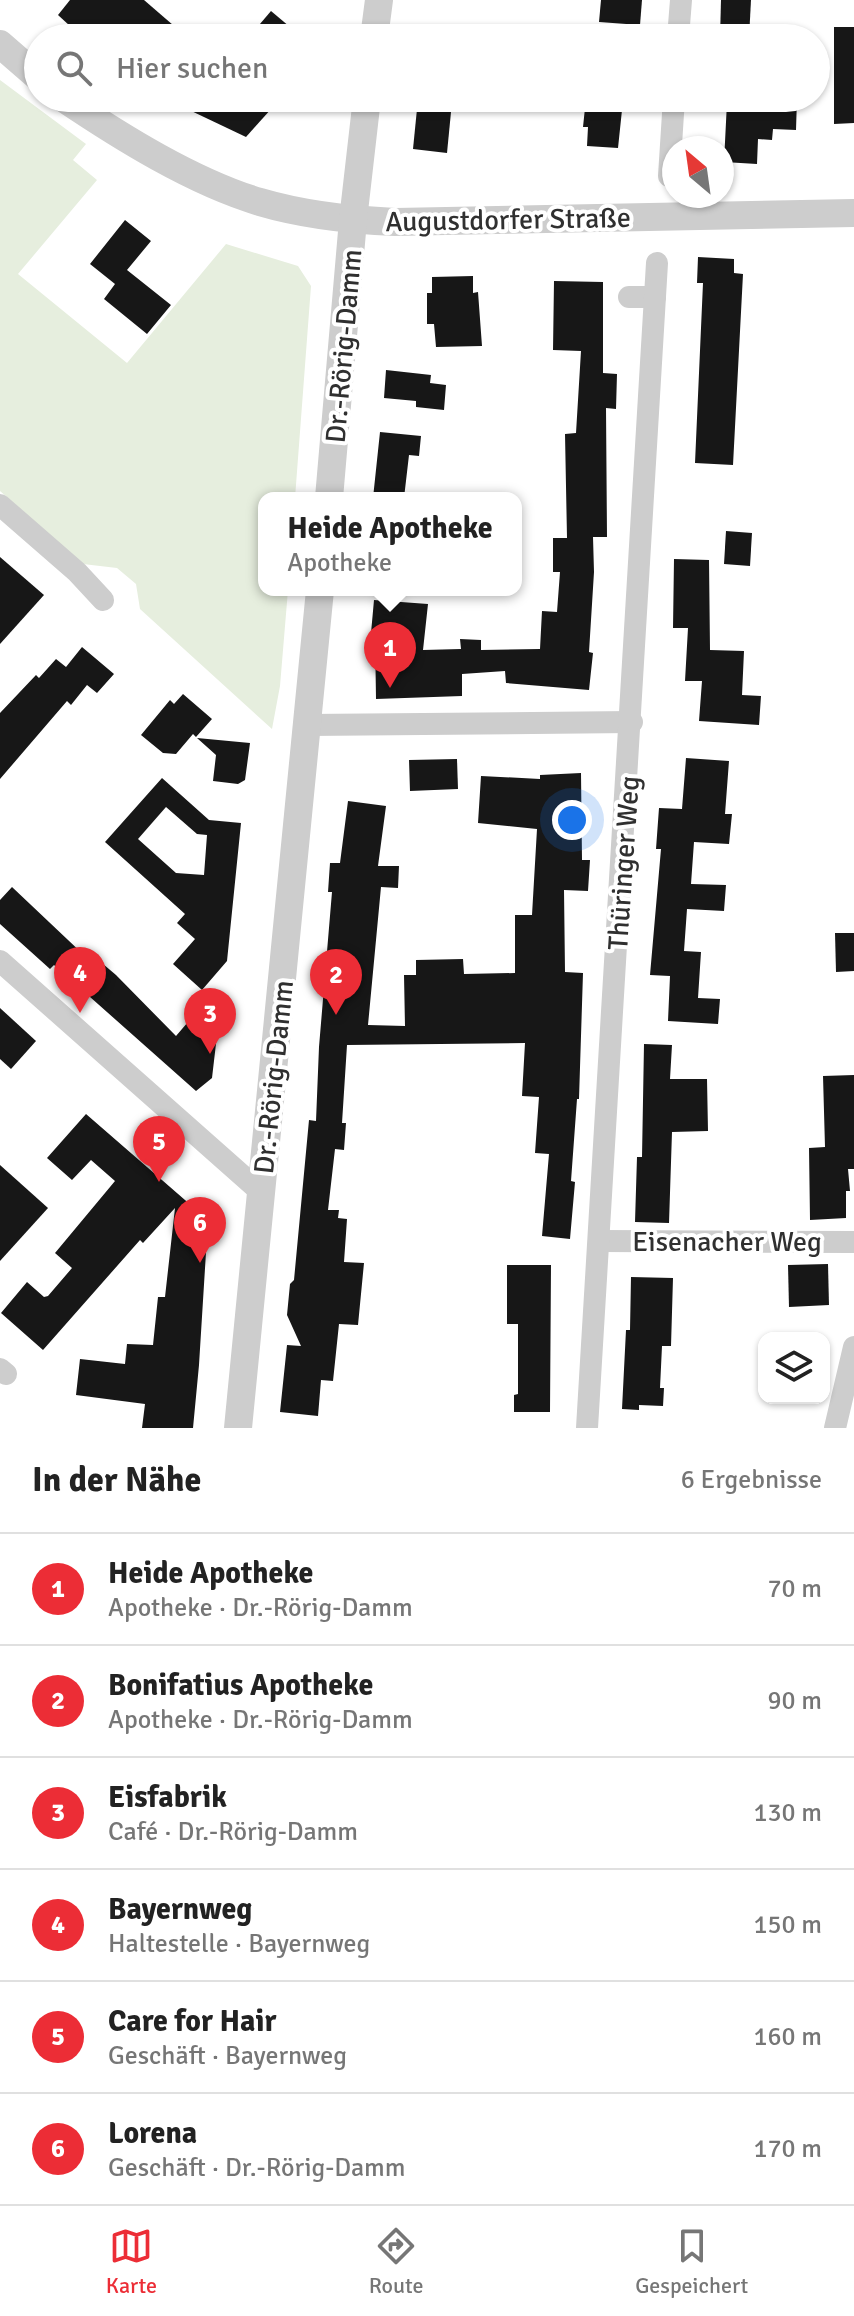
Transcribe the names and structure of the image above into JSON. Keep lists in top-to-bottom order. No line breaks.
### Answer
{"streets":{"street":["Augustdorfer Straße","Dr.-Rörig-Damm","Thüringer Weg","Eisenacher Weg"]},"crossings":[["Augustdorfer Straße","Dr.-Rörig-Damm"],["Thüringer Weg","Eisenacher Weg"]],"north":"top left","page":{"search":"Hier suchen","popup":["Heide Apotheke","Apotheke"],"pins":["1","4","2","3","5","6"],"heading":["In der Nähe","6 Ergebnisse"],"list":[{"mark":"1","name":"Heide Apotheke","note":"Apotheke · Dr.-Rörig-Damm","value":"70 m"},{"mark":"2","name":"Bonifatius Apotheke","note":"Apotheke · Dr.-Rörig-Damm","value":"90 m"},{"mark":"3","name":"Eisfabrik","note":"Café · Dr.-Rörig-Damm","value":"130 m"},{"mark":"4","name":"Bayernweg","note":"Haltestelle · Bayernweg","value":"150 m"},{"mark":"5","name":"Care for Hair","note":"Geschäft · Bayernweg","value":"160 m"},{"mark":"6","name":"Lorena","note":"Geschäft · Dr.-Rörig-Damm","value":"170 m"}],"nav":["Karte","Route","Gespeichert"]}}
